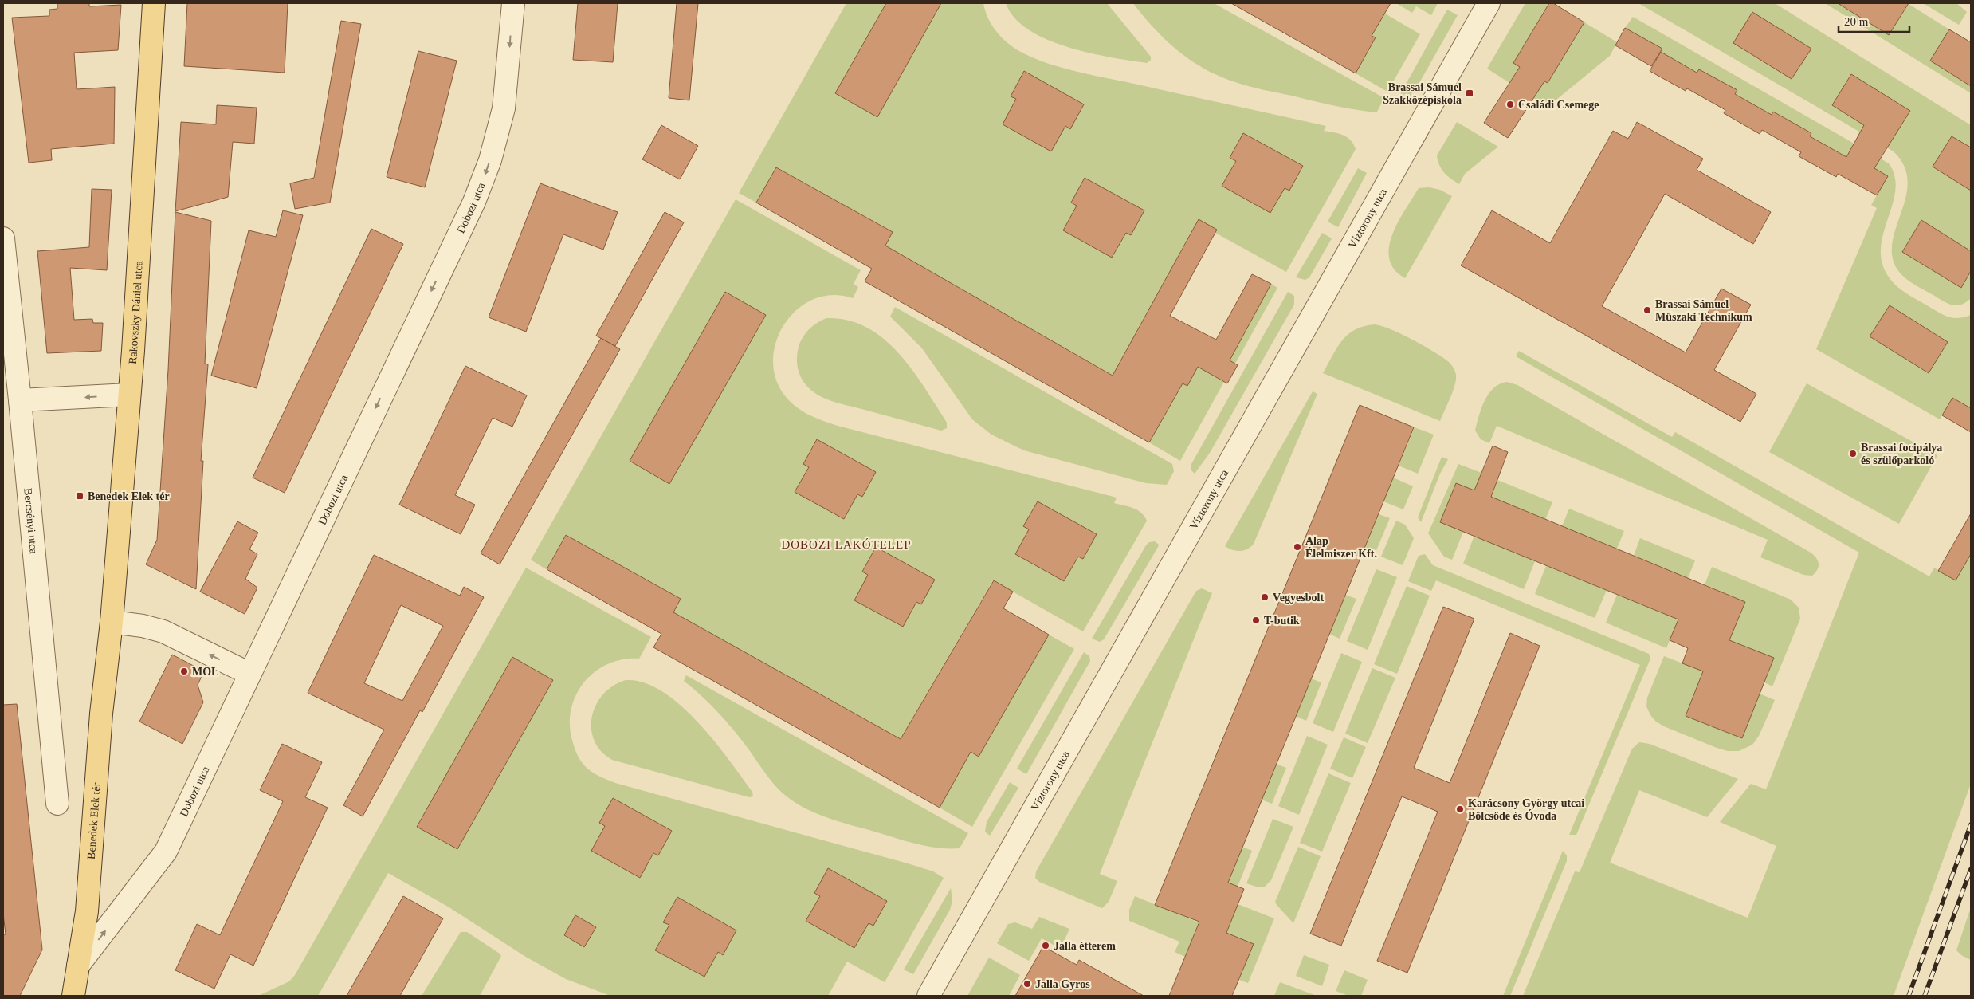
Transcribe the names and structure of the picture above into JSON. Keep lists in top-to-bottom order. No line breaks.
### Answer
{"streets":{"main road":["Rakovszky Dániel utca","Benedek Elek tér"],"street":["Dobozi utca","Víztorony utca","Bercsényi utca"]},"crossings":[["Dobozi utca","Benedek Elek tér"],["Rakovszky Dániel utca","Benedek Elek tér"]],"districts":["DOBOZI LAKÓTELEP"],"places":{"transit":["Brassai Sámuel Szakközépiskola","Benedek Elek tér"],"other":["Családi Csemege","Brassai Sámuel Műszaki Technikum","Brassai focipálya és szülőparkoló","Alap Élelmiszer Kft.","Vegyesbolt","T-butik","MOL","Karácsony György utcai Bölcsőde és Óvoda","Jalla étterem","Jalla Gyros"]},"scale_bar":"20 m"}
